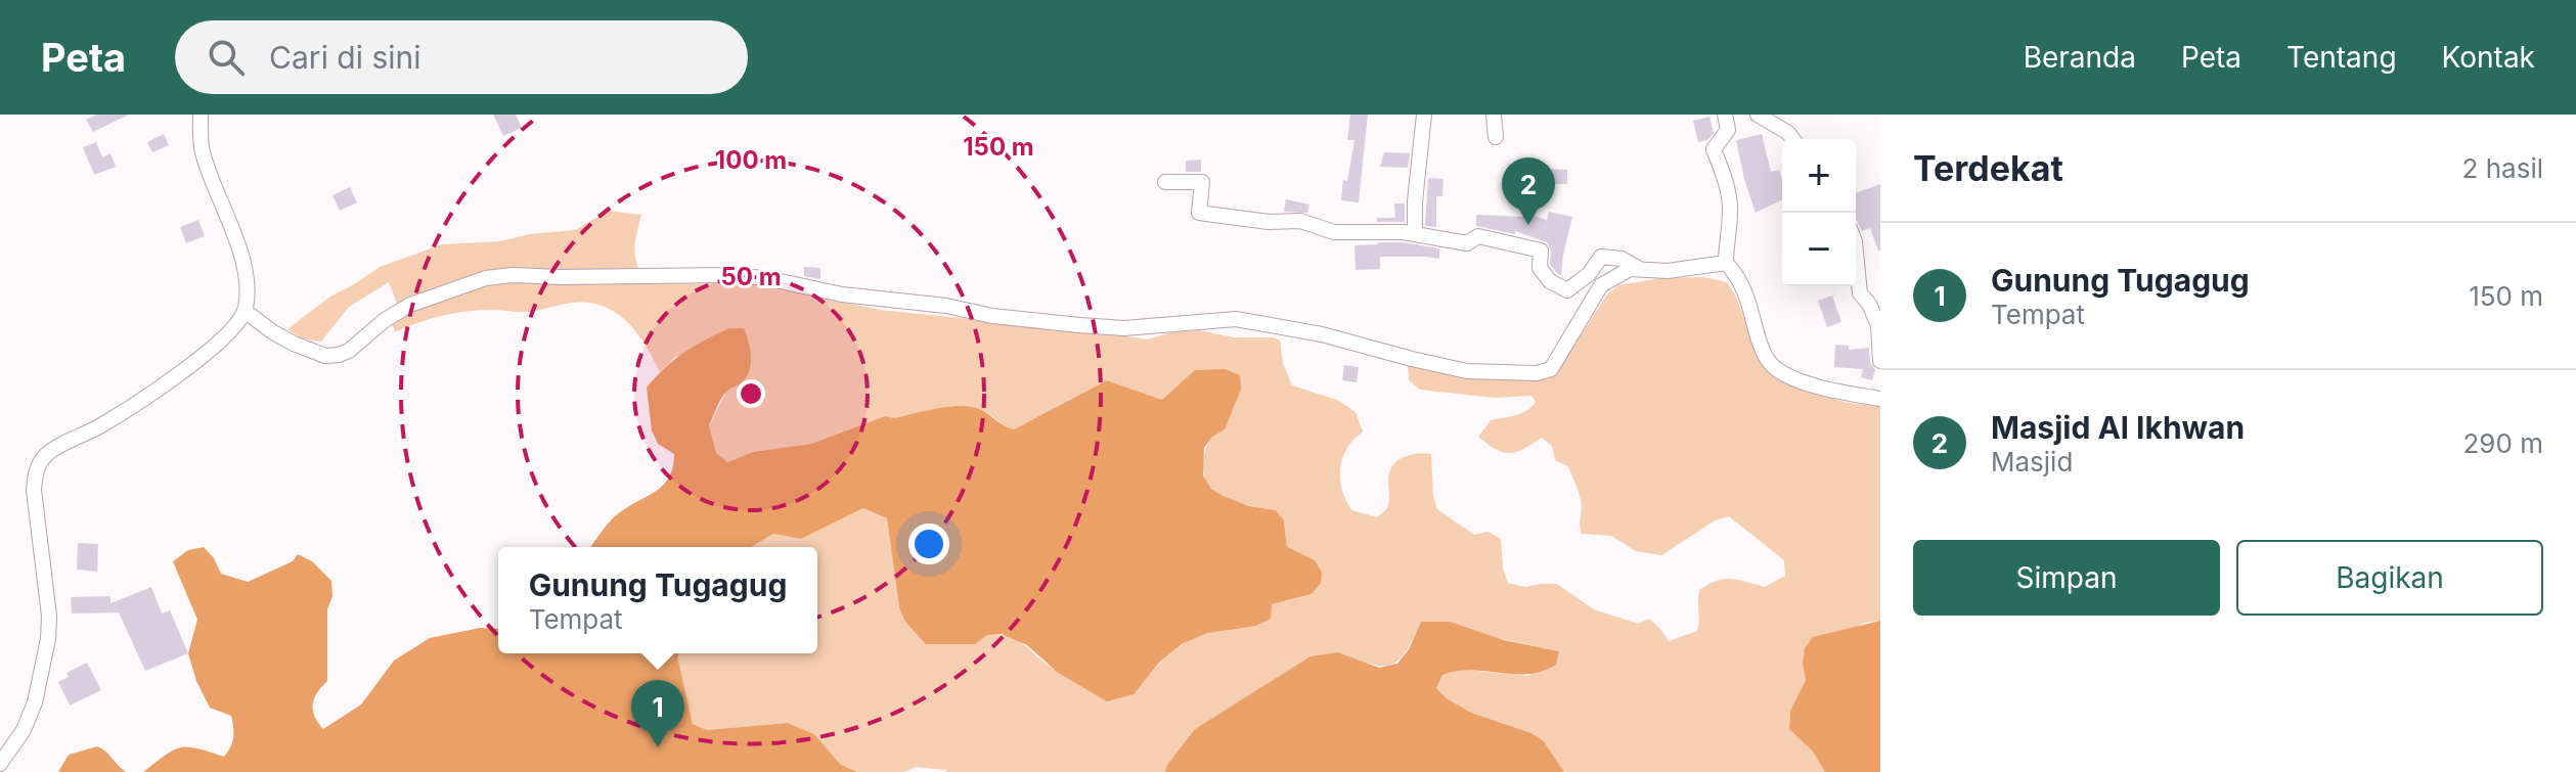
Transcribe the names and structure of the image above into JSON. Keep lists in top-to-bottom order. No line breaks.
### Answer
{"page":{"header":"Peta","search":"Cari di sini","nav":["Beranda","Peta","Tentang","Kontak"],"heading":["Terdekat","2 hasil"],"map_buttons":["+","−"],"pins":["2","1"],"list":[{"mark":"1","name":"Gunung Tugagug","note":"Tempat","value":"150 m"},{"mark":"2","name":"Masjid Al Ikhwan","note":"Masjid","value":"290 m"}],"buttons":["Simpan","Bagikan"],"popup":["Gunung Tugagug","Tempat"]},"rings":["150 m","100 m","50 m"]}
